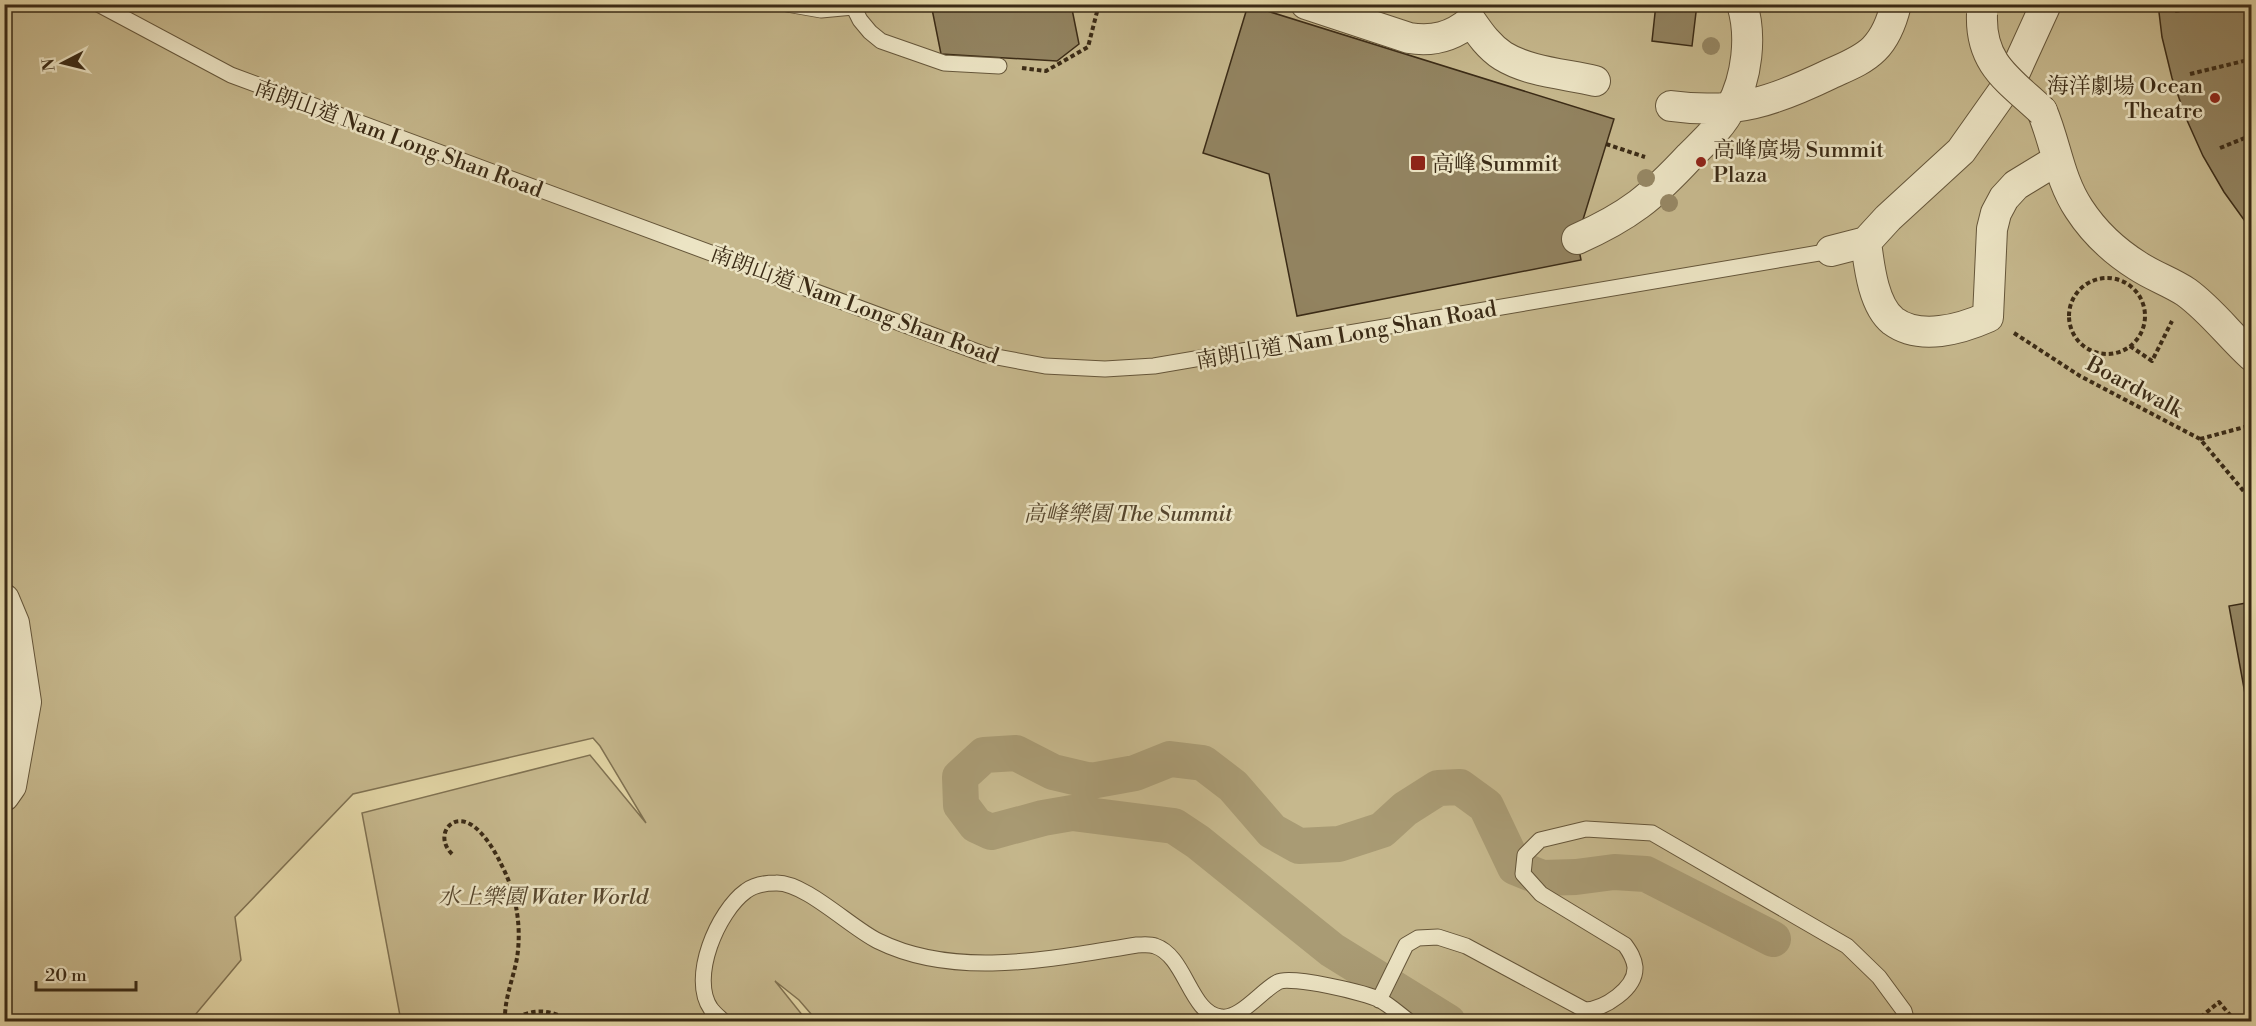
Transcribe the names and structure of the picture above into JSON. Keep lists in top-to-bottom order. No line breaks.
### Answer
{"streets":{"lane":["南朗山道 Nam Long Shan Road"],"path":["Boardwalk"]},"parks":["高峰樂園 The Summit","水上樂園 Water World"],"places":{"other":["海洋劇場 Ocean Theatre","高峰廣場 Summit Plaza"],"transit":["高峰 Summit"]},"scale_bar":"20 m","north":"left"}
